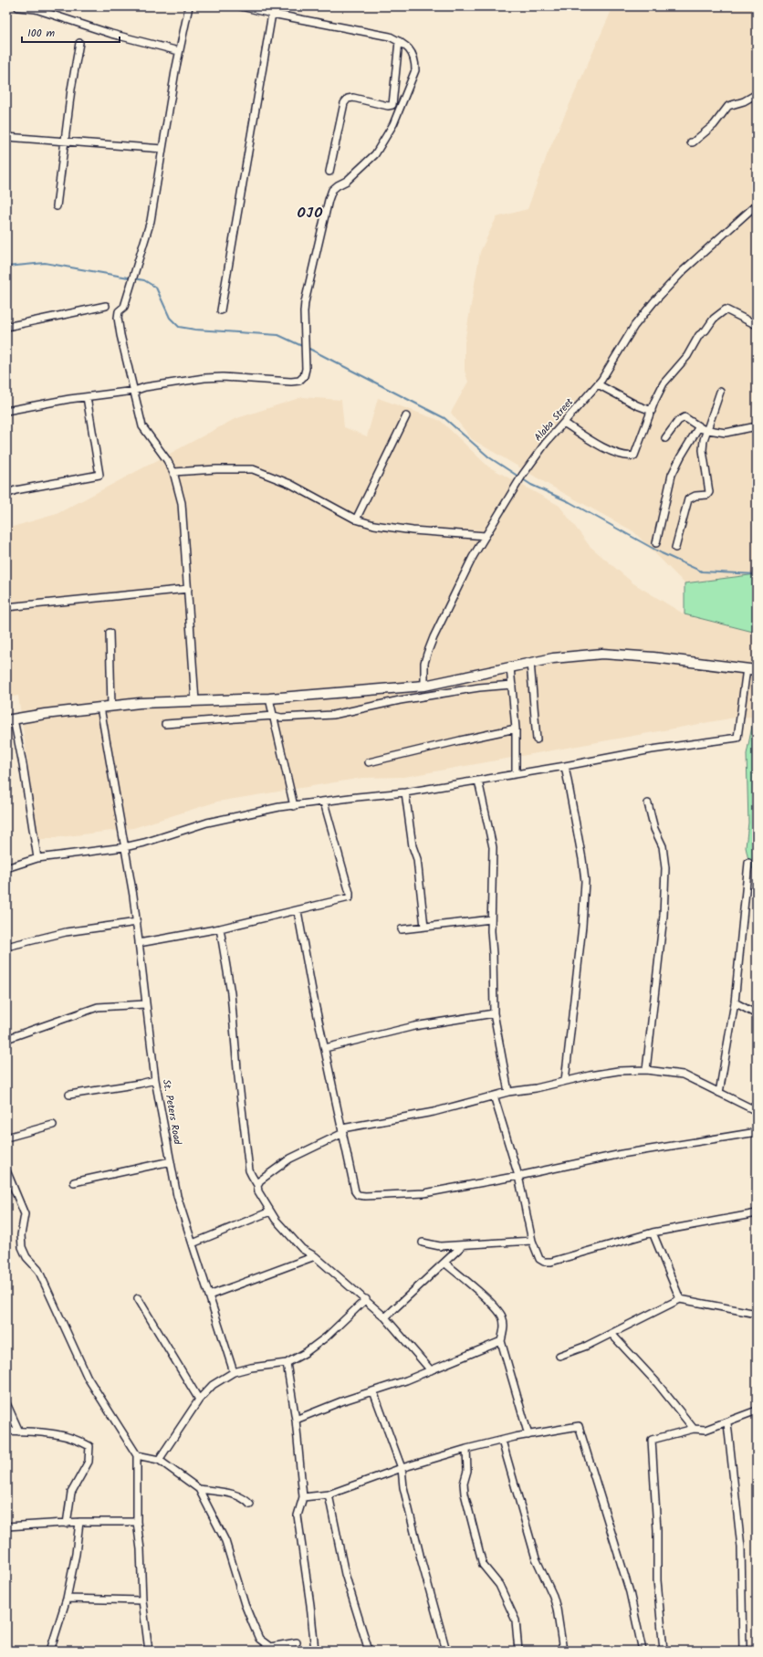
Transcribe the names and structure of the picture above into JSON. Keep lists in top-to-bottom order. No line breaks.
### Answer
{"streets":{"street":["Alaba Street","St. Peters Road"]},"districts":["OJO"],"scale_bar":"100 m"}
